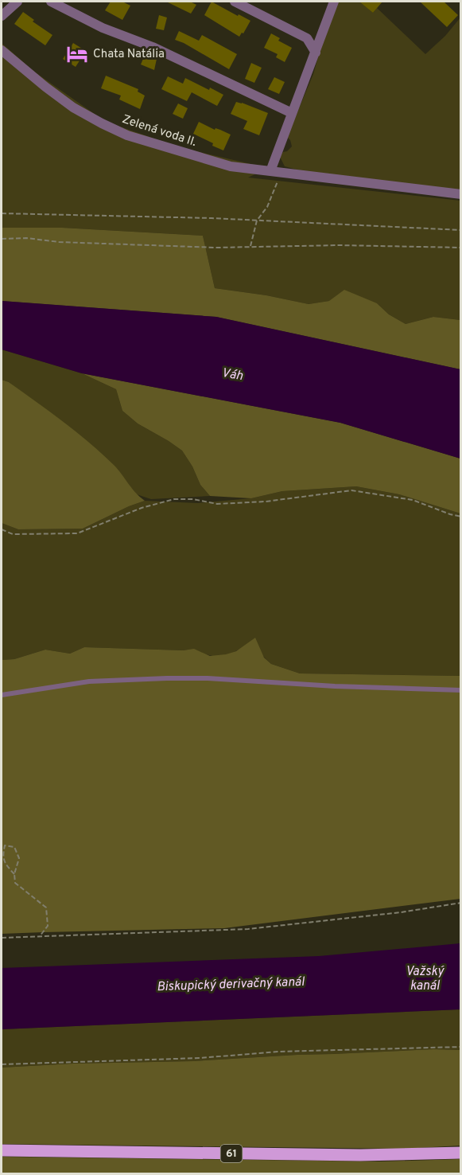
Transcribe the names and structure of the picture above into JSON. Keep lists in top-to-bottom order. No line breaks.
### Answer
{"streets":{"main road":["61"],"street":["Zelená voda II."]},"water":["Váh","Važský kanál","Biskupický derivačný kanál"],"places":{"hotel":["Chata Natália"]}}
